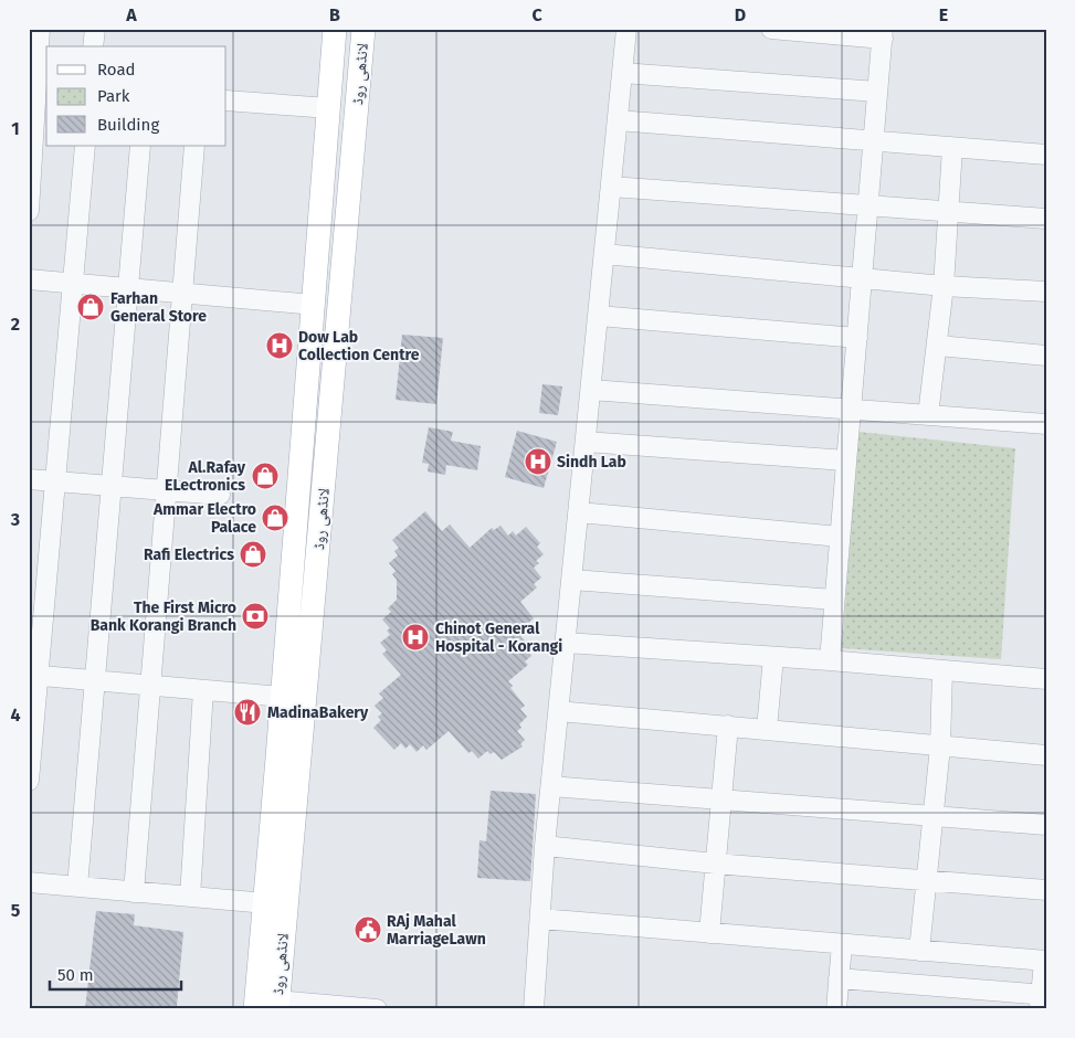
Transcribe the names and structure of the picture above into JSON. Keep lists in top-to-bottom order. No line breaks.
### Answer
{"streets":{"main road":["لانڈھی روڈ"]},"places":{"shop":["Farhan General Store","Al.Rafay ELectronics","Ammar Electro Palace","Rafi Electrics"],"hospital":["Dow Lab Collection Centre","Sindh Lab","Chinot General Hospital - Korangi"],"bank":["The First Micro Bank Korangi Branch"],"restaurant":["MadinaBakery"],"public building":["RAj Mahal MarriageLawn"]},"legend":["Road","Park","Building"],"scale_bar":"50 m","grid":{"columns":["A","B","C","D","E"],"rows":["1","2","3","4","5"]}}
